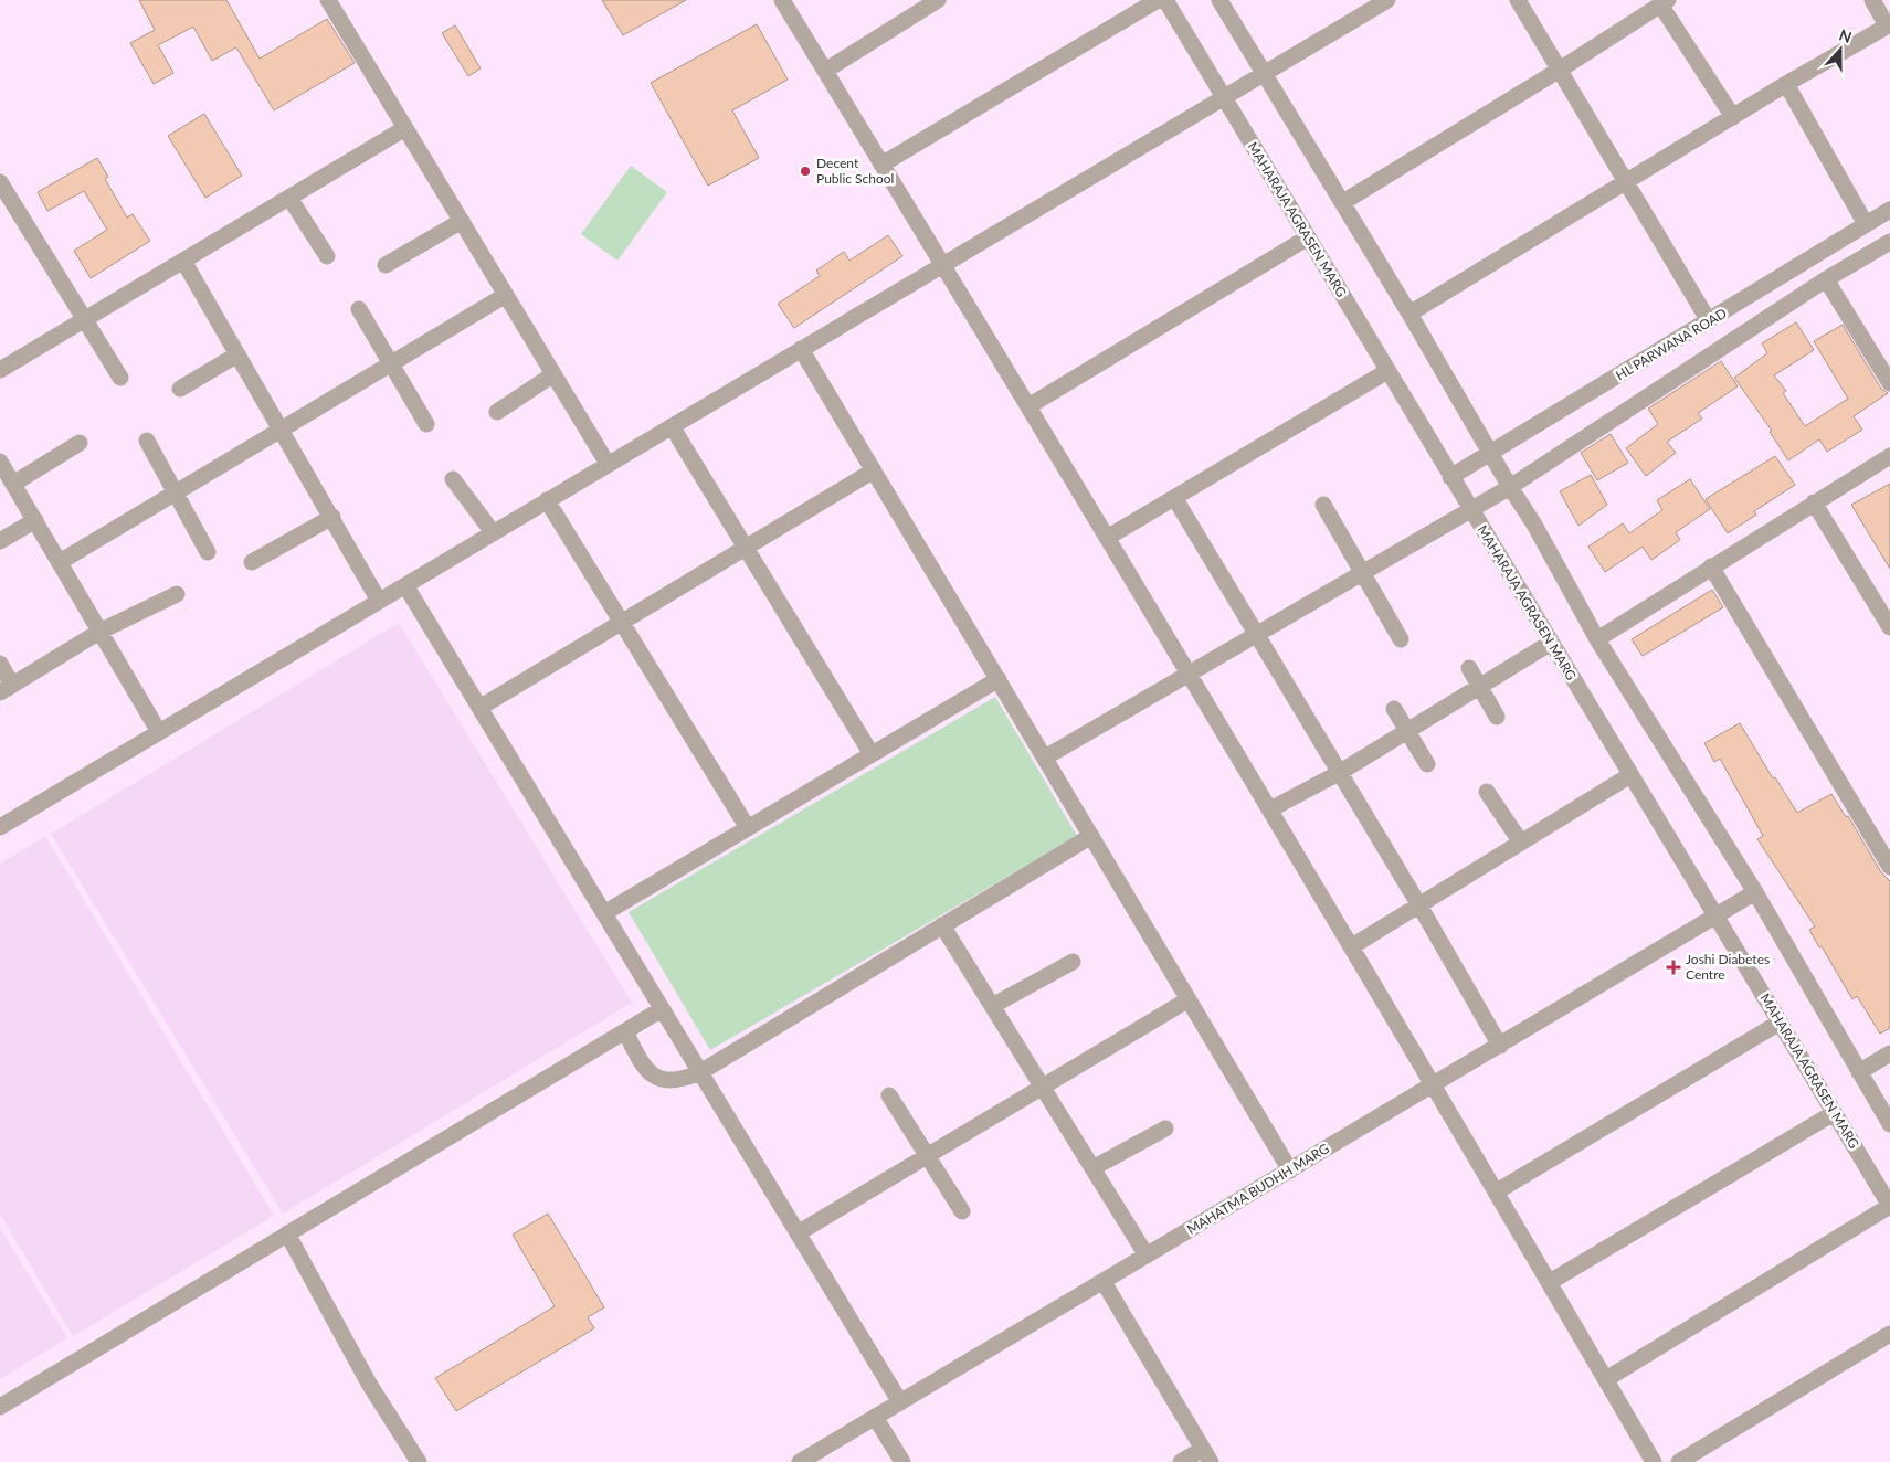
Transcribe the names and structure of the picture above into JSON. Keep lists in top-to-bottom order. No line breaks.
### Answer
{"streets":{"street":["MAHARAJA AGRASEN MARG","HL PARWANA ROAD","MAHATMA BUDHH MARG"]},"crossings":[["MAHARAJA AGRASEN MARG","HL PARWANA ROAD"],["MAHARAJA AGRASEN MARG","MAHATMA BUDHH MARG"]],"places":{"other":["Decent Public School"],"health":["Joshi Diabetes Centre"]},"north":"top"}
